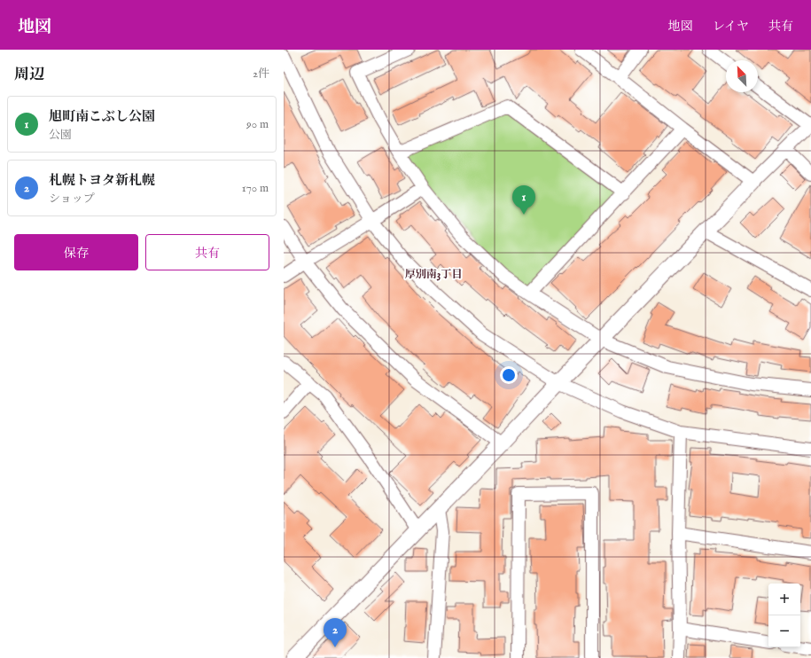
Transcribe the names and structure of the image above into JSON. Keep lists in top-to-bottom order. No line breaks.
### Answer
{"districts":["厚別南3丁目"],"north":"top left","page":{"header":"地図","nav":["地図","レイヤ","共有"],"heading":["周辺","2件"],"list":[{"mark":"1","name":"旭町南こぶし公園","note":"公園","value":"90 m"},{"mark":"2","name":"札幌トヨタ新札幌","note":"ショップ","value":"170 m"}],"pins":["1","2"],"buttons":["保存","共有"],"map_buttons":["+","−"]}}
